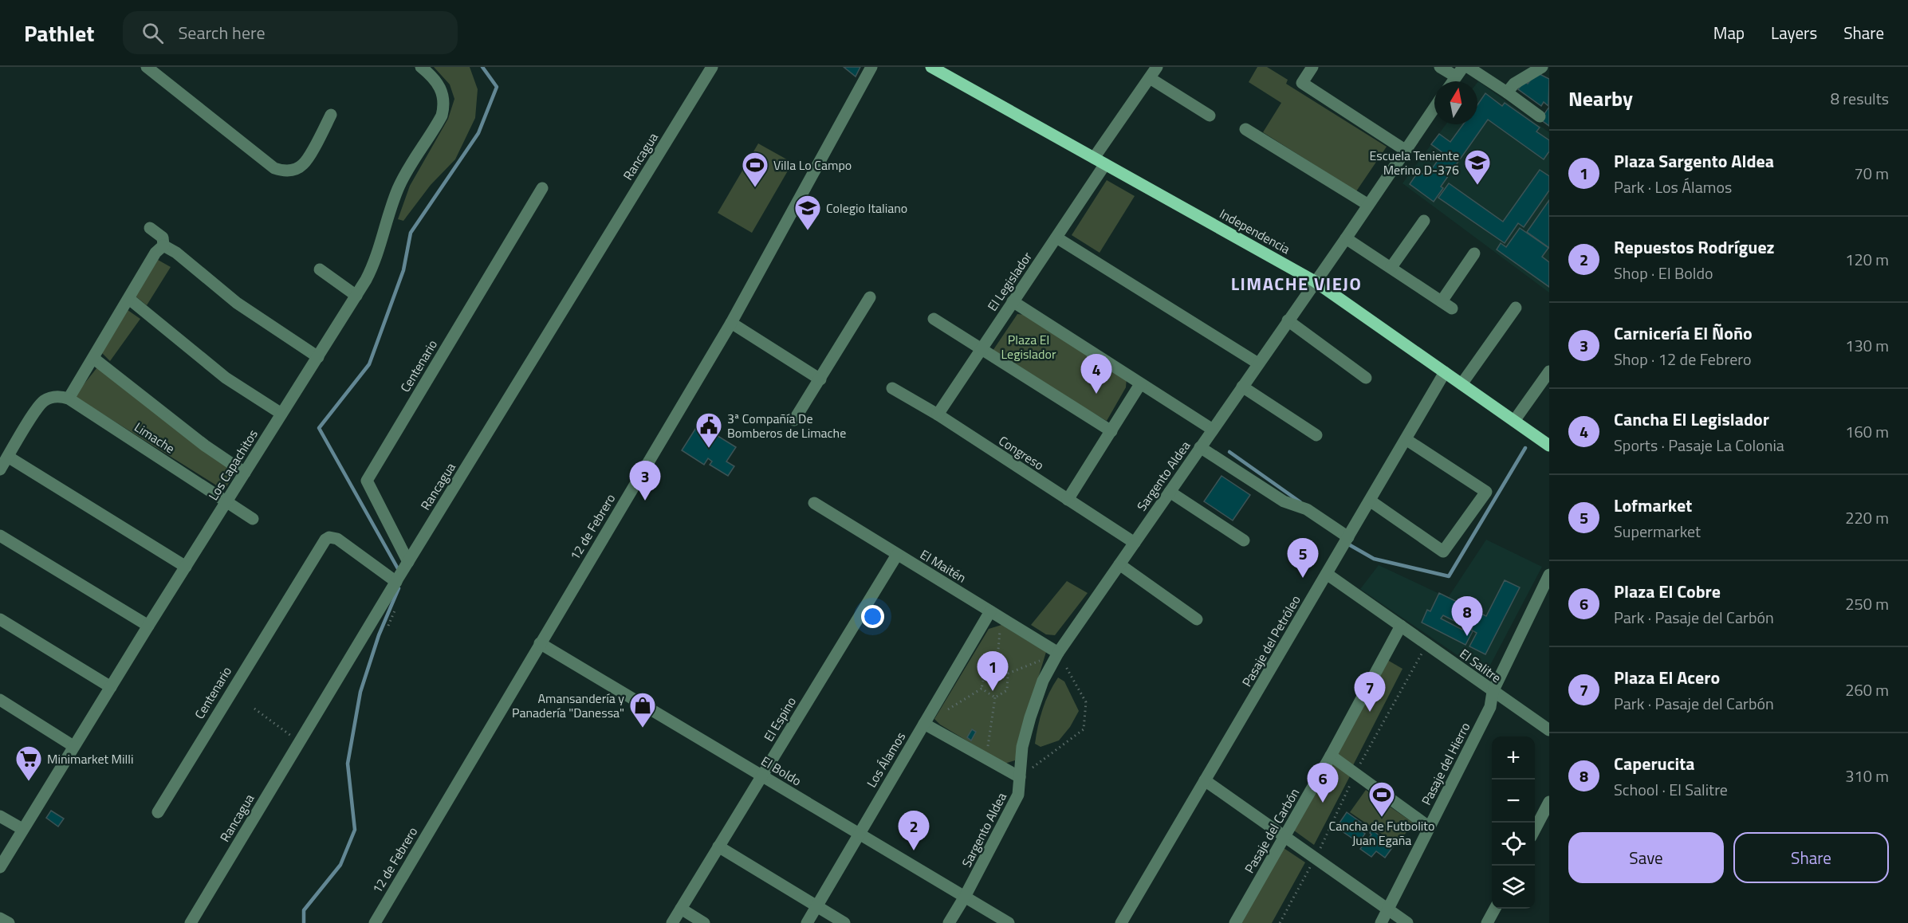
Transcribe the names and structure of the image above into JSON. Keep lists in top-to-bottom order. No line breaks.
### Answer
{"streets":{"main road":["Independencia"],"street":["Rancagua","El Legislador","Centenario","Limache","Congreso","Los Capachitos","Sargento Aldea","12 de Febrero","El Maitén","Pasaje del Petróleo","El Salitre","El Espino","Los Álamos","Pasaje del Hierro","El Boldo","Pasaje del Carbón"]},"crossings":[["Rancagua","Centenario"],["Independencia","El Legislador"],["Independencia","Sargento Aldea"],["Independencia","Pasaje del Petróleo"],["El Legislador","Congreso"],["Limache","Los Capachitos"],["Congreso","Sargento Aldea"],["Sargento Aldea","El Maitén"],["Sargento Aldea","El Boldo"],["12 de Febrero","El Boldo"],["El Maitén","El Espino"],["El Maitén","Los Álamos"],["Pasaje del Petróleo","El Salitre"],["El Salitre","Pasaje del Hierro"],["El Salitre","Pasaje del Carbón"],["El Espino","El Boldo"],["Los Álamos","El Boldo"]],"districts":["LIMACHE VIEJO"],"parks":["Plaza El Legislador"],"places":{"school or university":["Escuela Teniente Merino D-376","Colegio Italiano"],"sports":["Villa Lo Campo","Cancha de Futbolito Juan Egaña"],"public building":["3ª Compañía De Bomberos de Limache"],"shop":["Amansandería y Panadería \"Danessa\""],"supermarket":["Minimarket Milli"]},"north":"top","page":{"header":"Pathlet","search":"Search here","nav":["Map","Layers","Share"],"heading":["Nearby","8 results"],"list":[{"mark":"1","name":"Plaza Sargento Aldea","note":"Park · Los Álamos","value":"70 m"},{"mark":"2","name":"Repuestos Rodríguez","note":"Shop · El Boldo","value":"120 m"},{"mark":"3","name":"Carnicería El Ñoño","note":"Shop · 12 de Febrero","value":"130 m"},{"mark":"4","name":"Cancha El Legislador","note":"Sports · Pasaje La Colonia","value":"160 m"},{"mark":"5","name":"Lofmarket","note":"Supermarket","value":"220 m"},{"mark":"6","name":"Plaza El Cobre","note":"Park · Pasaje del Carbón","value":"250 m"},{"mark":"7","name":"Plaza El Acero","note":"Park · Pasaje del Carbón","value":"260 m"},{"mark":"8","name":"Caperucita","note":"School · El Salitre","value":"310 m"}],"pins":["4","3","5","8","1","7","6","2"],"map_buttons":["+","−"],"buttons":["Save","Share"]}}
